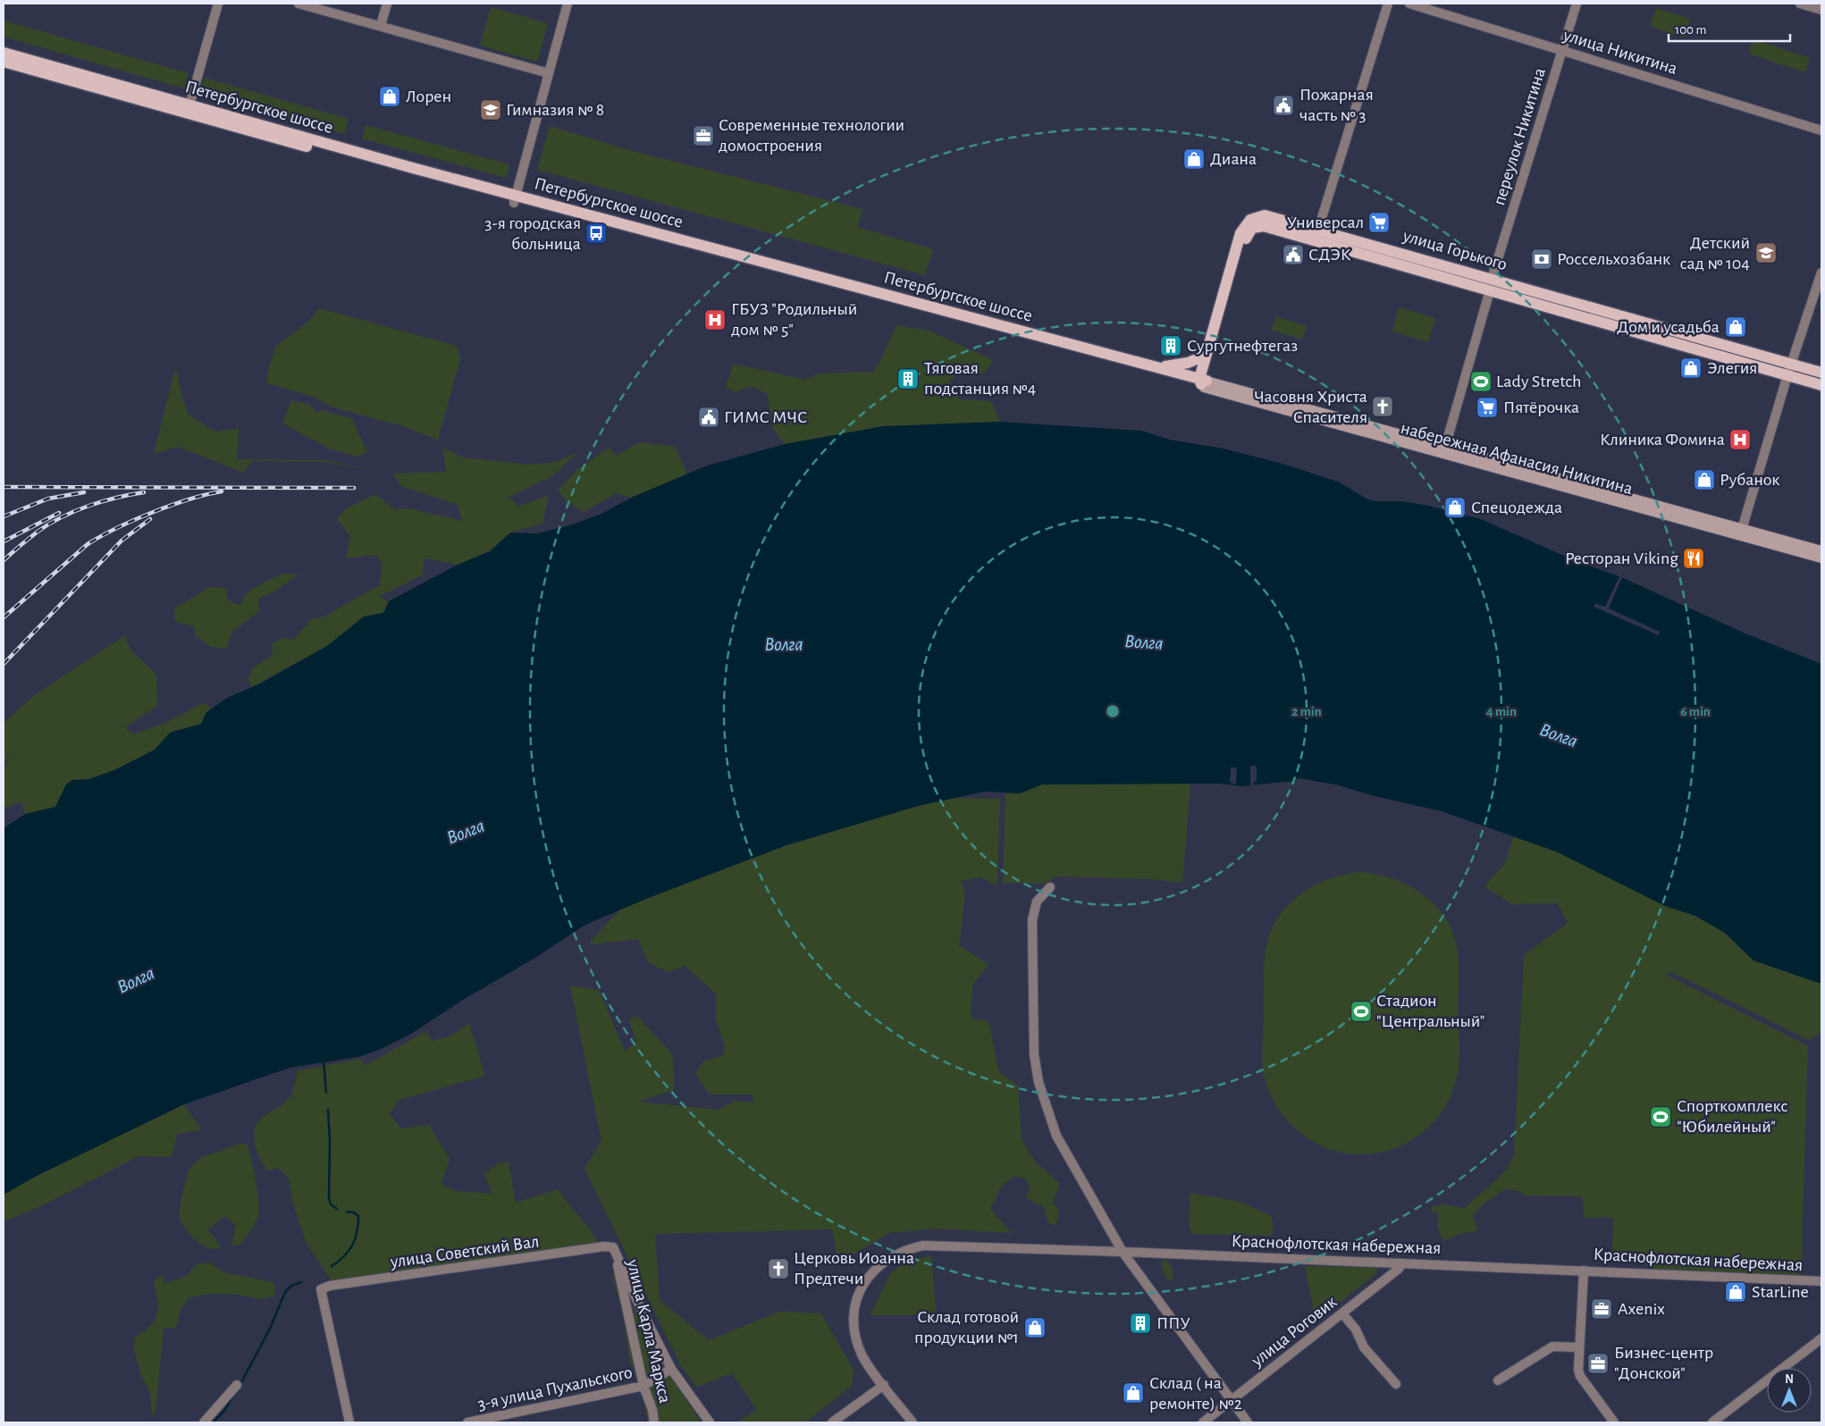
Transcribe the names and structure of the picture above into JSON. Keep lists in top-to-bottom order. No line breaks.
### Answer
{"streets":{"main road":["Петербургское шоссе","улица Горького","набережная Афанасия Никитина"],"street":["улица Никитина","переулок Никитина","Краснофлотская набережная","улица Советский Вал","улица Карла Маркса","улица Роговик","3-я улица Пухальского"]},"crossings":[["улица Никитина","переулок Никитина"],["Петербургское шоссе","улица Горького"],["Петербургское шоссе","набережная Афанасия Никитина"],["переулок Никитина","улица Горького"],["улица Горького","набережная Афанасия Никитина"],["Краснофлотская набережная","улица Роговик"],["улица Советский Вал","улица Карла Маркса"],["улица Карла Маркса","3-я улица Пухальского"]],"water":["Волга"],"places":{"shop":["Лорен","Диана","Дом и усадьба","Элегия","Рубанок","Спецодежда","StarLine","Склад готовой продукции №1","Склад ( на ремонте) №2"],"public building":["Пожарная часть № 3","СДЭК","ГИМС МЧС"],"school or university":["Гимназия № 8","Детский сад № 104"],"office":["Современные технологии домостроения","Axenix","Бизнес-центр \"Донской\""],"supermarket":["Универсал","Пятёрочка"],"bus stop":["3-я городская больница"],"bank":["Россельхозбанк"],"hospital":["ГБУЗ \"Родильный дом № 5\"","Клиника Фомина"],"building":["Сургутнефтегаз","Тяговая подстанция №4","ППУ"],"sports":["Lady Stretch","Стадион \"Центральный\"","Спорткомплекс \"Юбилейный\""],"church":["Часовня Христа Спасителя","Церковь Иоанна Предтечи"],"restaurant":["Ресторан Viking"]},"scale_bar":"100 m","north":"top","rings":["2 min","4 min","6 min"]}
